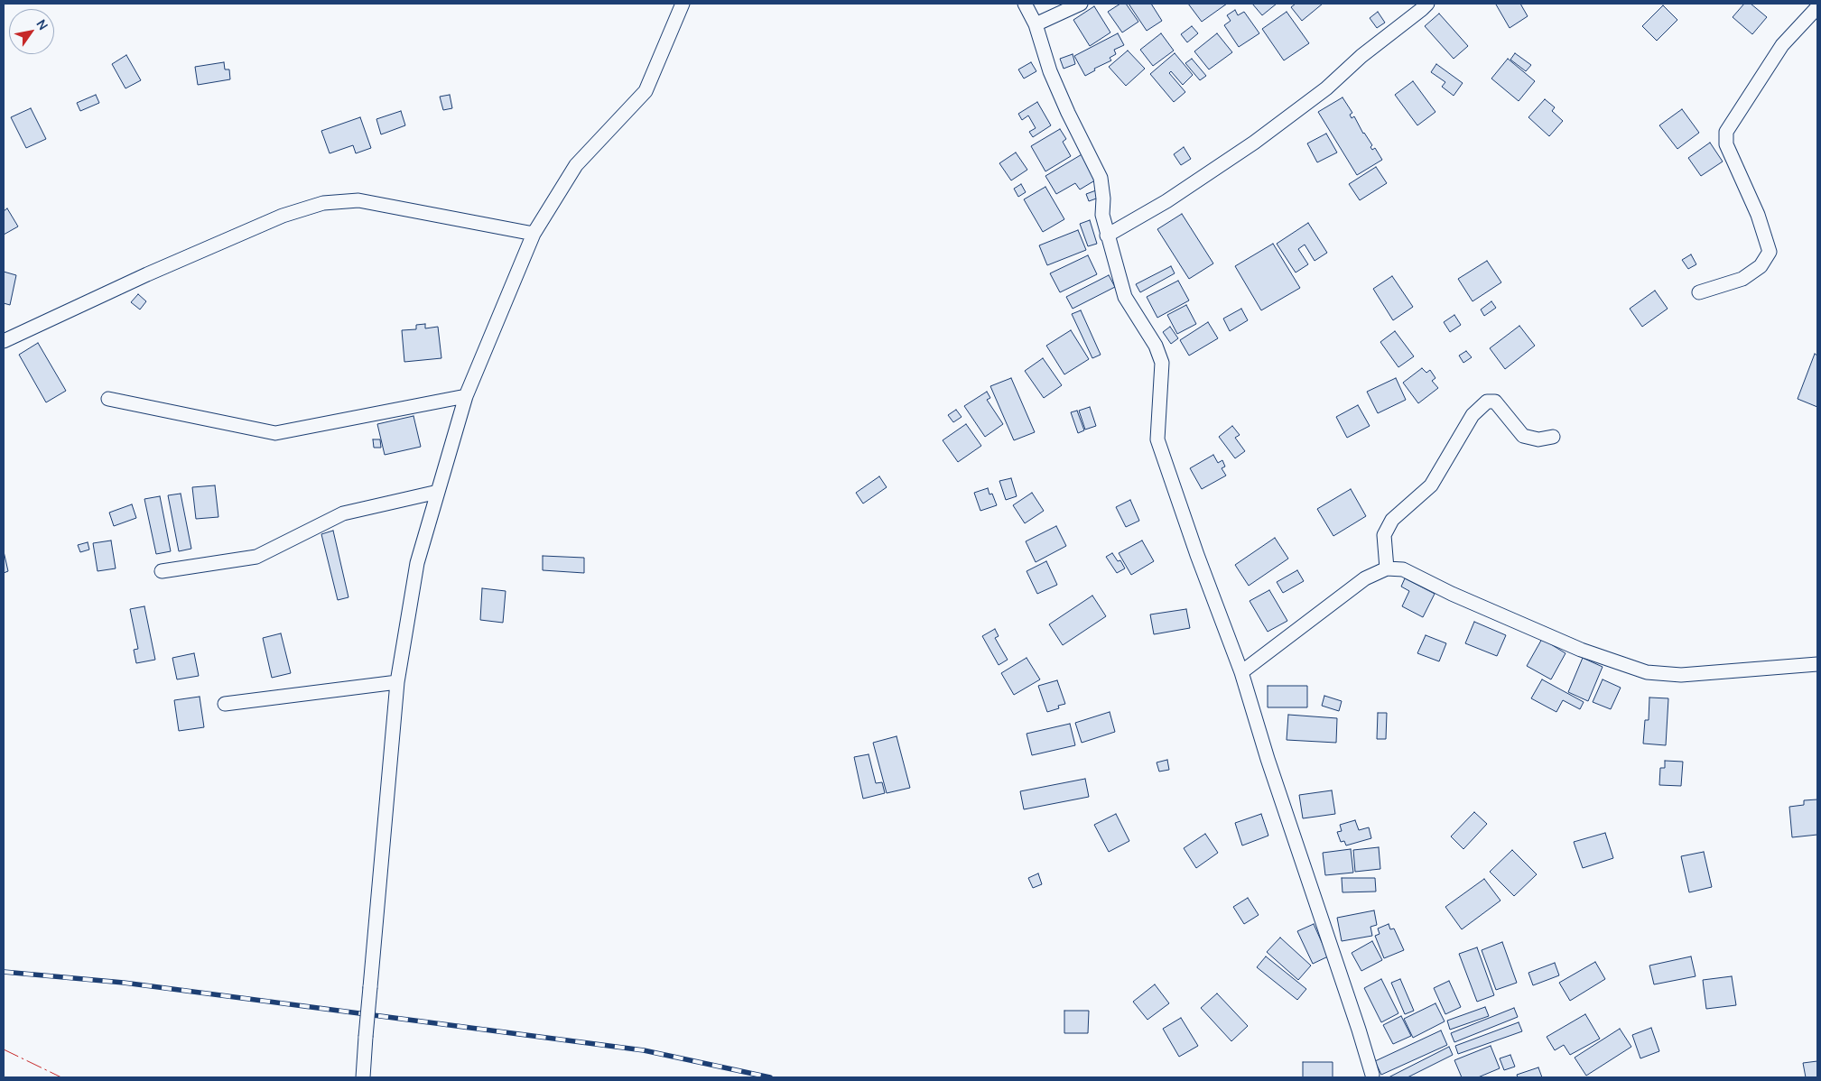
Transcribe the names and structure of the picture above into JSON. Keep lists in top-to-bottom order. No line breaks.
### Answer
{"north":"top right"}
